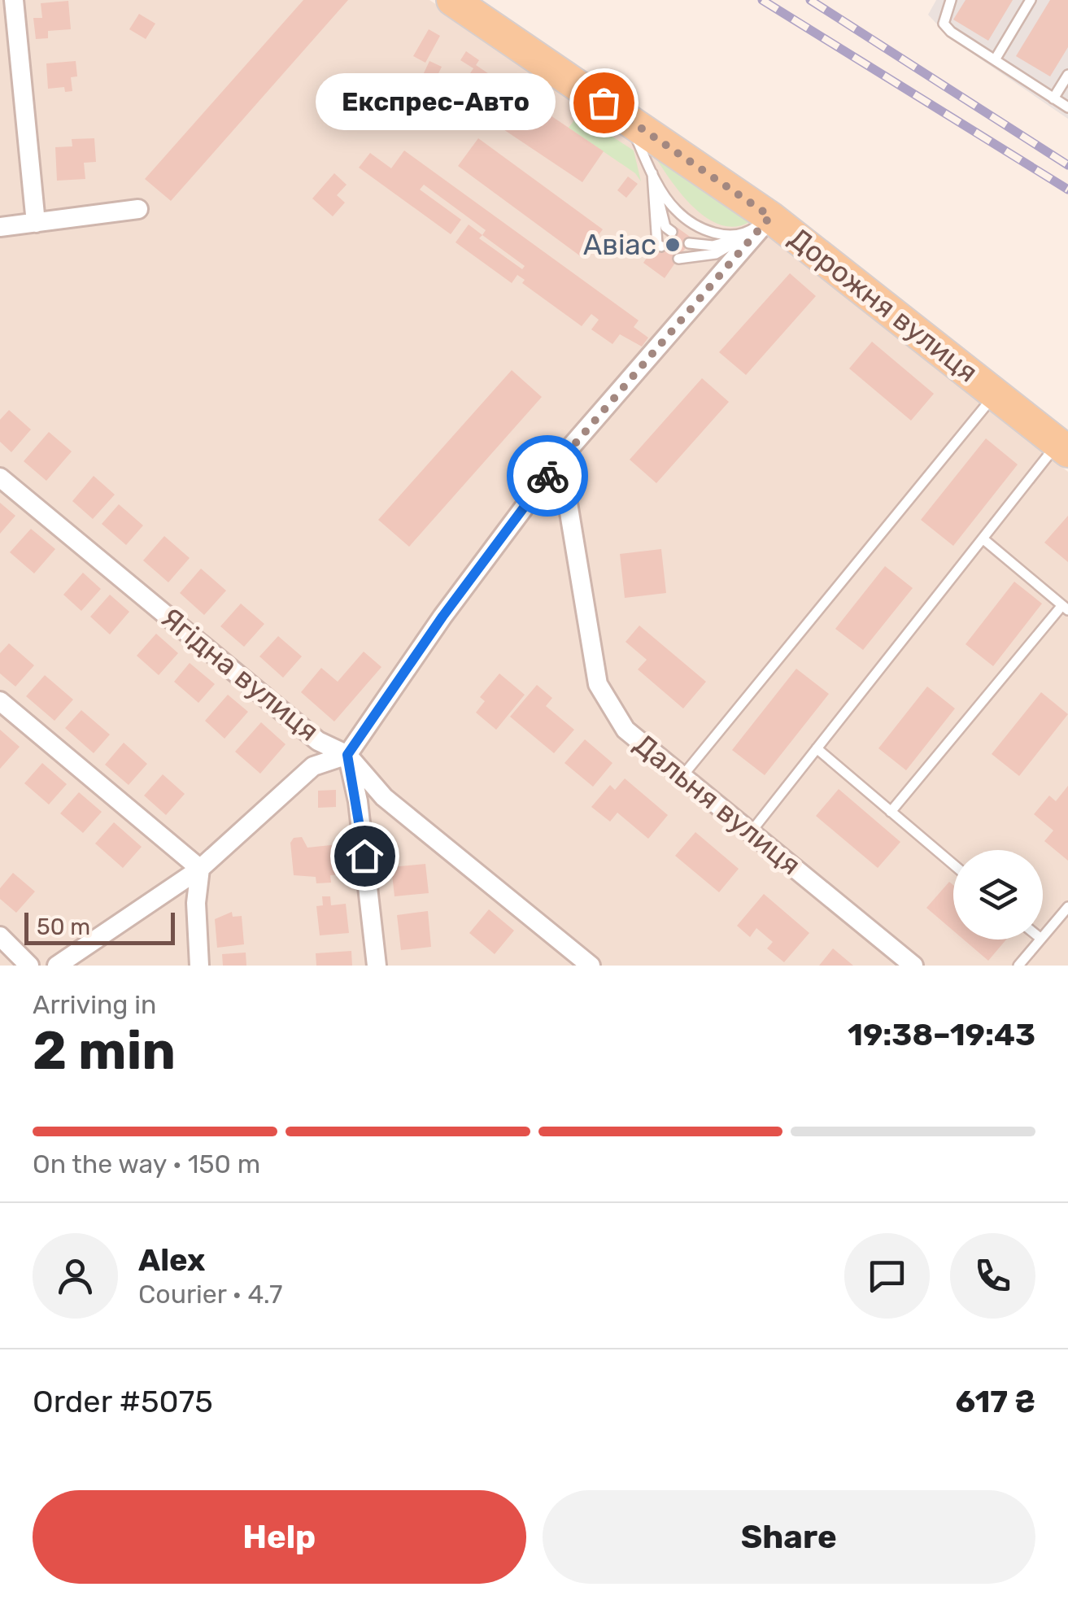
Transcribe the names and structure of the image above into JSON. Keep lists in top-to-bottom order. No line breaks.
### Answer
{"streets":{"main road":["Дорожня вулиця"],"street":["Ягідна вулиця","Дальня вулиця"]},"places":["Експрес-Авто","Авіас"],"scale_bar":"50 m","page":{"bubble":"Експрес-Авто","scale":"50 m","heading":["2 min","Arriving in","19:38–19:43"],"panel":["Alex","Courier · 4.7","Order #5075","617 ₴"],"bar":"On the way · 150 m","buttons":["Help","Share"]}}
